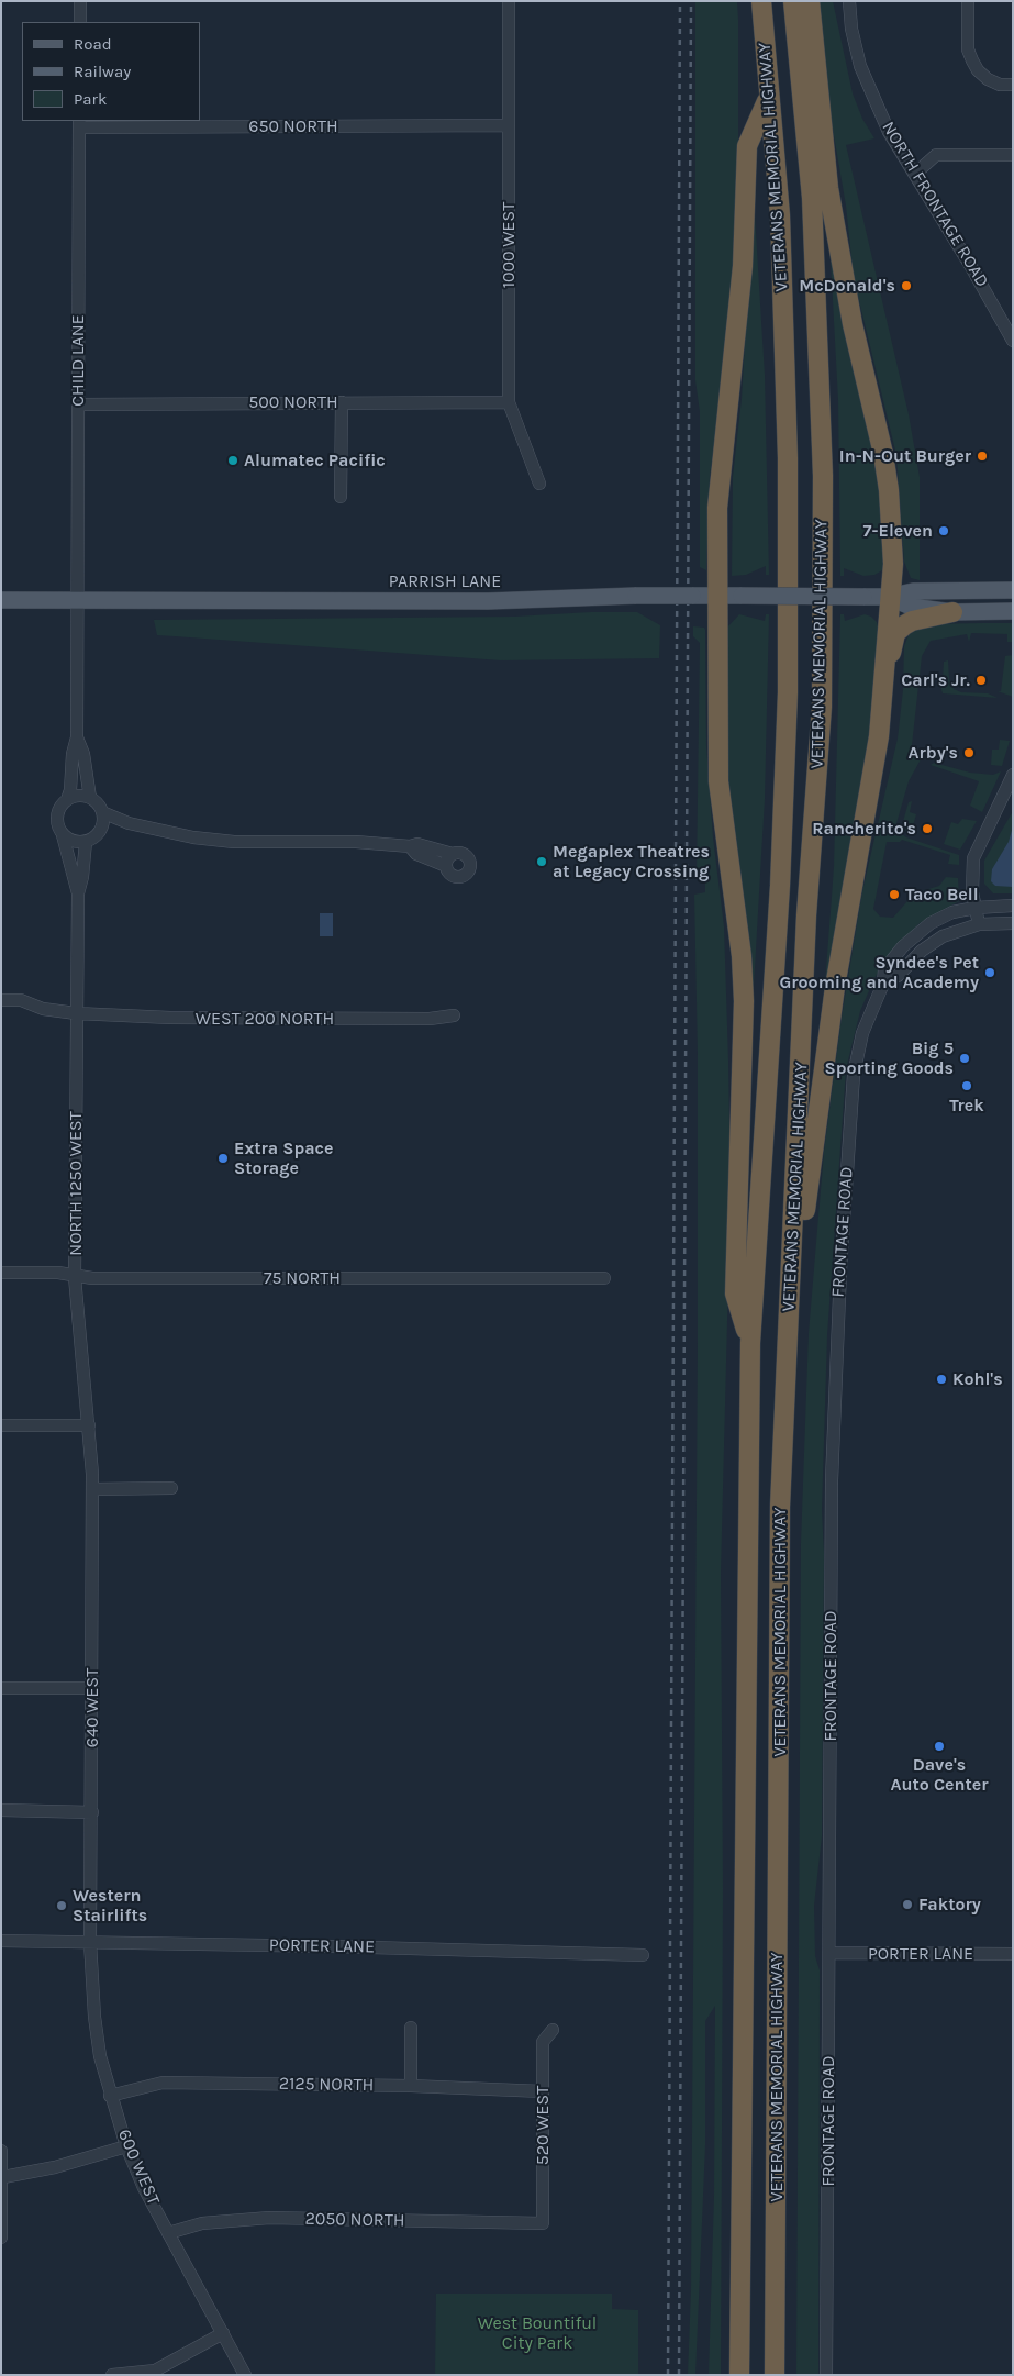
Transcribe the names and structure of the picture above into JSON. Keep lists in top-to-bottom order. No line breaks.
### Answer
{"streets":{"highway":["VETERANS MEMORIAL HIGHWAY"],"main road":["PARRISH LANE"],"street":["650 NORTH","NORTH FRONTAGE ROAD","1000 WEST","CHILD LANE","500 NORTH","WEST 200 NORTH","NORTH 1250 WEST","FRONTAGE ROAD","75 NORTH","640 WEST","PORTER LANE","2125 NORTH","520 WEST","600 WEST","2050 NORTH"]},"crossings":[["650 NORTH","1000 WEST"],["650 NORTH","CHILD LANE"],["1000 WEST","500 NORTH"],["CHILD LANE","500 NORTH"],["CHILD LANE","PARRISH LANE"],["WEST 200 NORTH","NORTH 1250 WEST"],["NORTH 1250 WEST","75 NORTH"],["NORTH 1250 WEST","640 WEST"],["FRONTAGE ROAD","PORTER LANE"],["640 WEST","PORTER LANE"],["640 WEST","600 WEST"],["PORTER LANE","600 WEST"],["2125 NORTH","520 WEST"],["2125 NORTH","600 WEST"],["520 WEST","2050 NORTH"],["600 WEST","2050 NORTH"]],"parks":["West Bountiful City Park"],"places":["McDonald's","In-N-Out Burger","Alumatec Pacific","7-Eleven","Carl's Jr.","Arby's","Rancherito's","Megaplex Theatres at Legacy Crossing","Taco Bell","Syndee's Pet Grooming and Academy","Big 5 Sporting Goods","Trek","Extra Space Storage","Kohl's","Dave's Auto Center","Faktory","Western Stairlifts"],"legend":["Road","Railway","Park"]}
